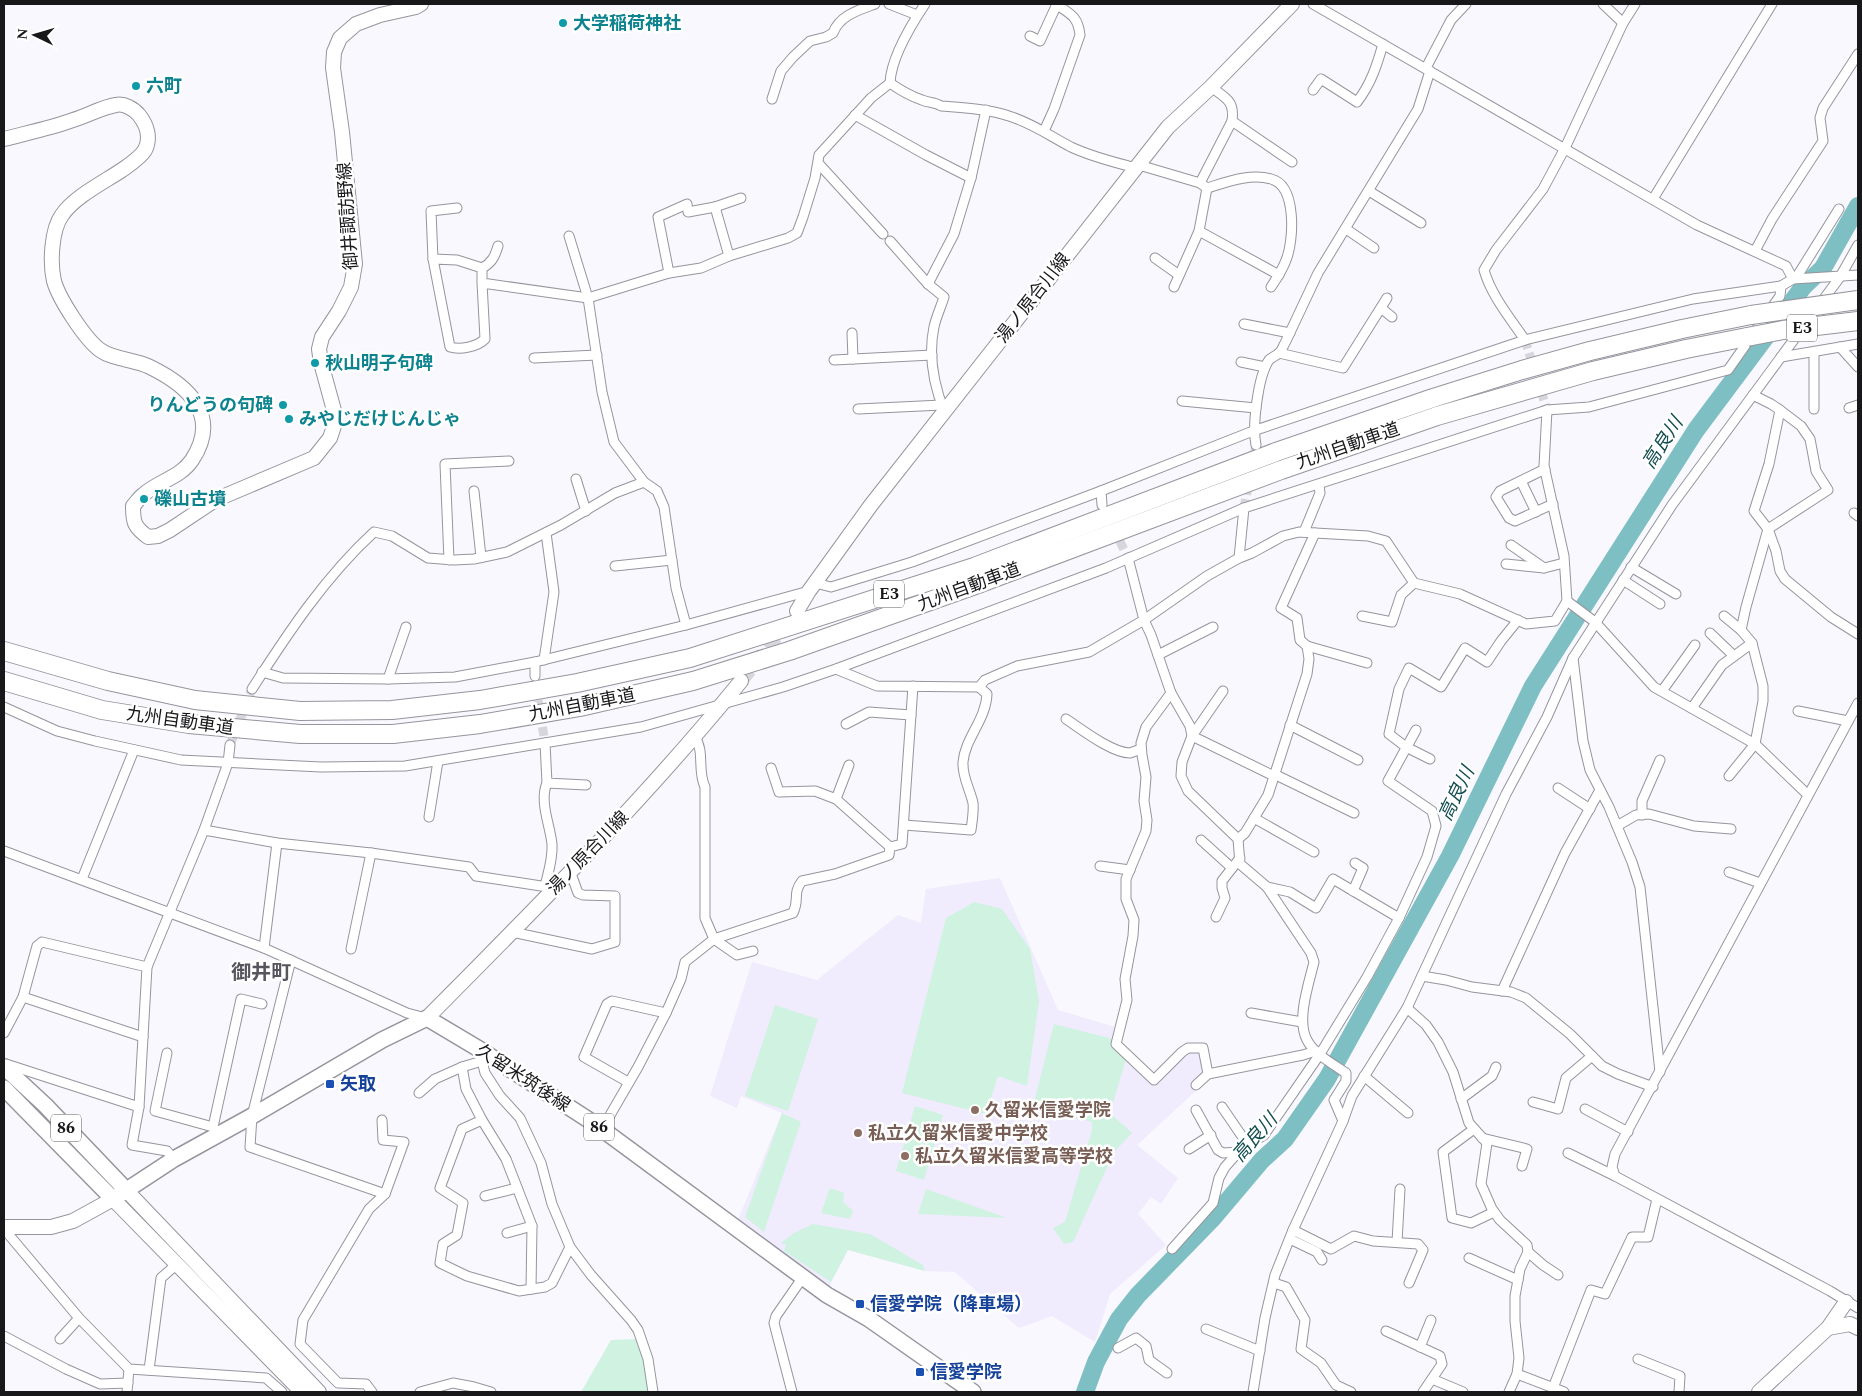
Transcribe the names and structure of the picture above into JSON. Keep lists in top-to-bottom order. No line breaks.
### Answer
{"streets":{"highway":["E3","九州自動車道"],"main road":["御井諏訪野線","湯ノ原合川線","久留米筑後線","86"]},"crossings":[["湯ノ原合川線","久留米筑後線"]],"districts":["御井町"],"water":["高良川"],"places":{"other":["大学稲荷神社","六町","秋山明子句碑","りんどうの句碑","みやじだけじんじゃ","礫山古墳","久留米信愛学院","私立久留米信愛中学校","私立久留米信愛高等学校"],"transit":["矢取","信愛学院（降車場）","信愛学院"]},"north":"left"}
